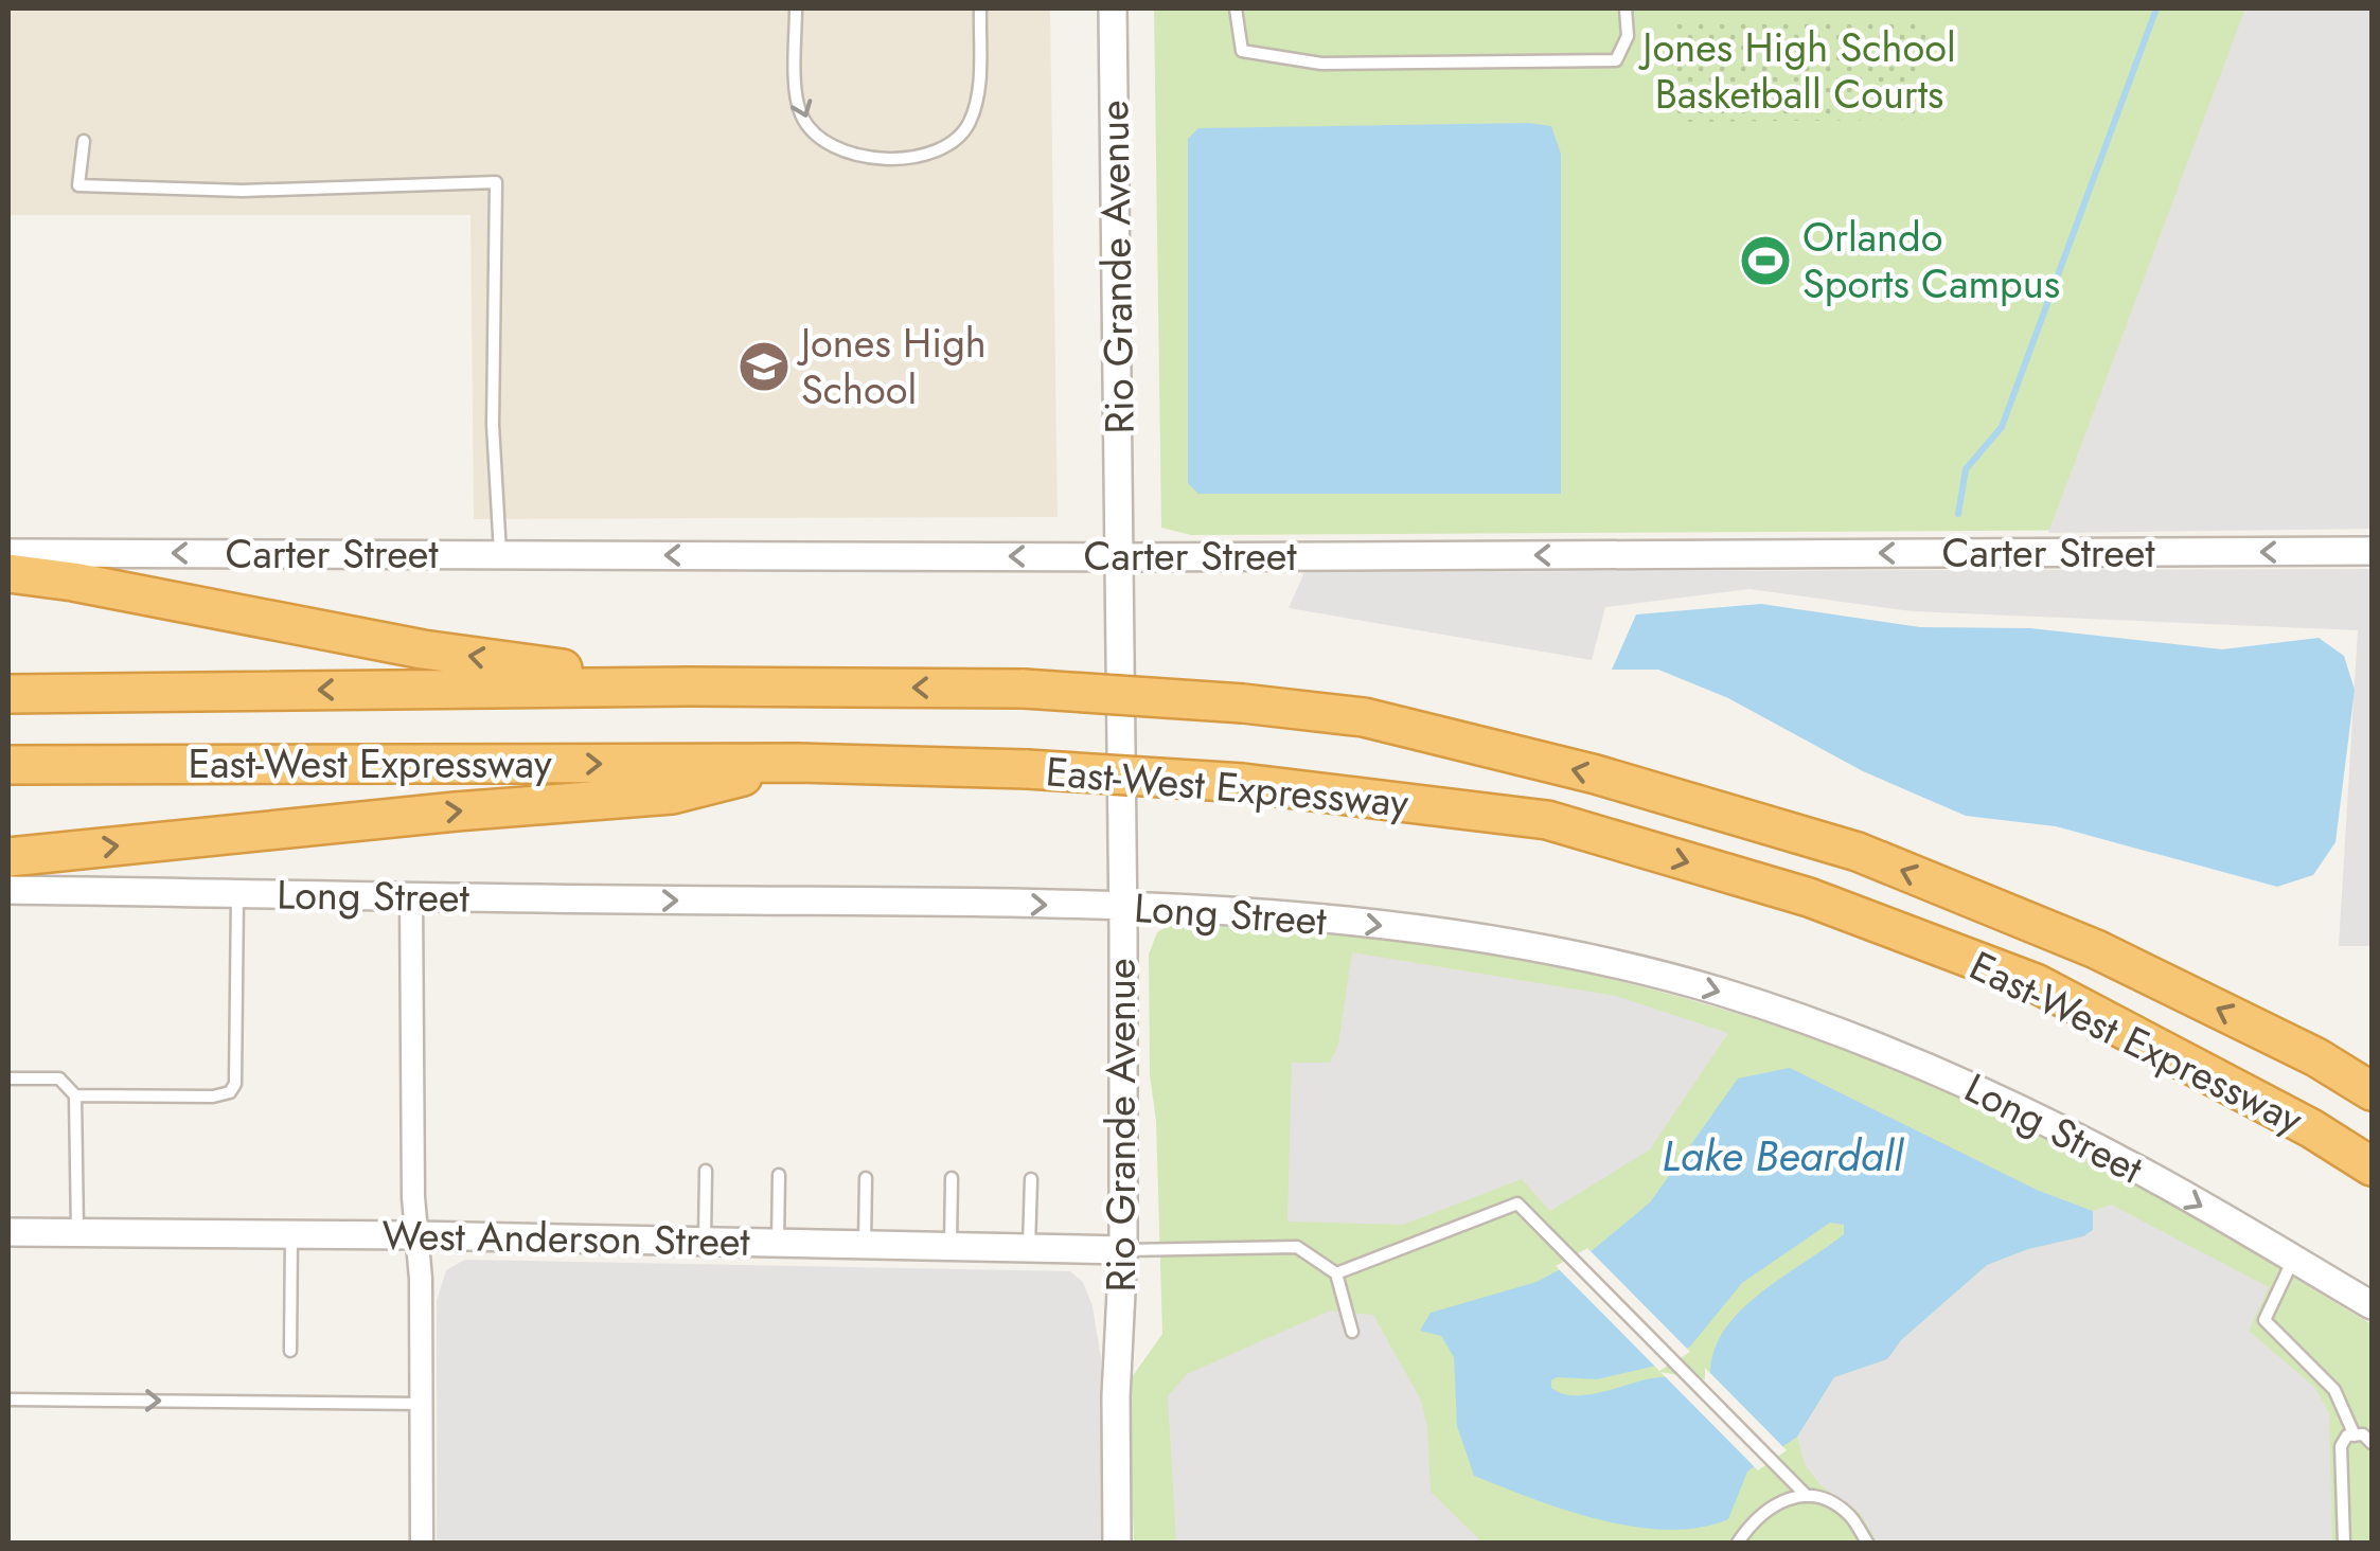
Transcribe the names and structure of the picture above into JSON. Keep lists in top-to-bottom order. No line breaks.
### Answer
{"streets":{"highway":["East-West Expressway"],"street":["Rio Grande Avenue","Carter Street","Long Street","West Anderson Street"]},"crossings":[["Rio Grande Avenue","Carter Street"],["Rio Grande Avenue","Long Street"],["Rio Grande Avenue","West Anderson Street"]],"one_way":["Carter Street","Long Street"],"water":["Lake Beardall"],"parks":["Jones High School Basketball Courts"],"places":{"sports":["Orlando Sports Campus"],"school or university":["Jones High School"]}}
